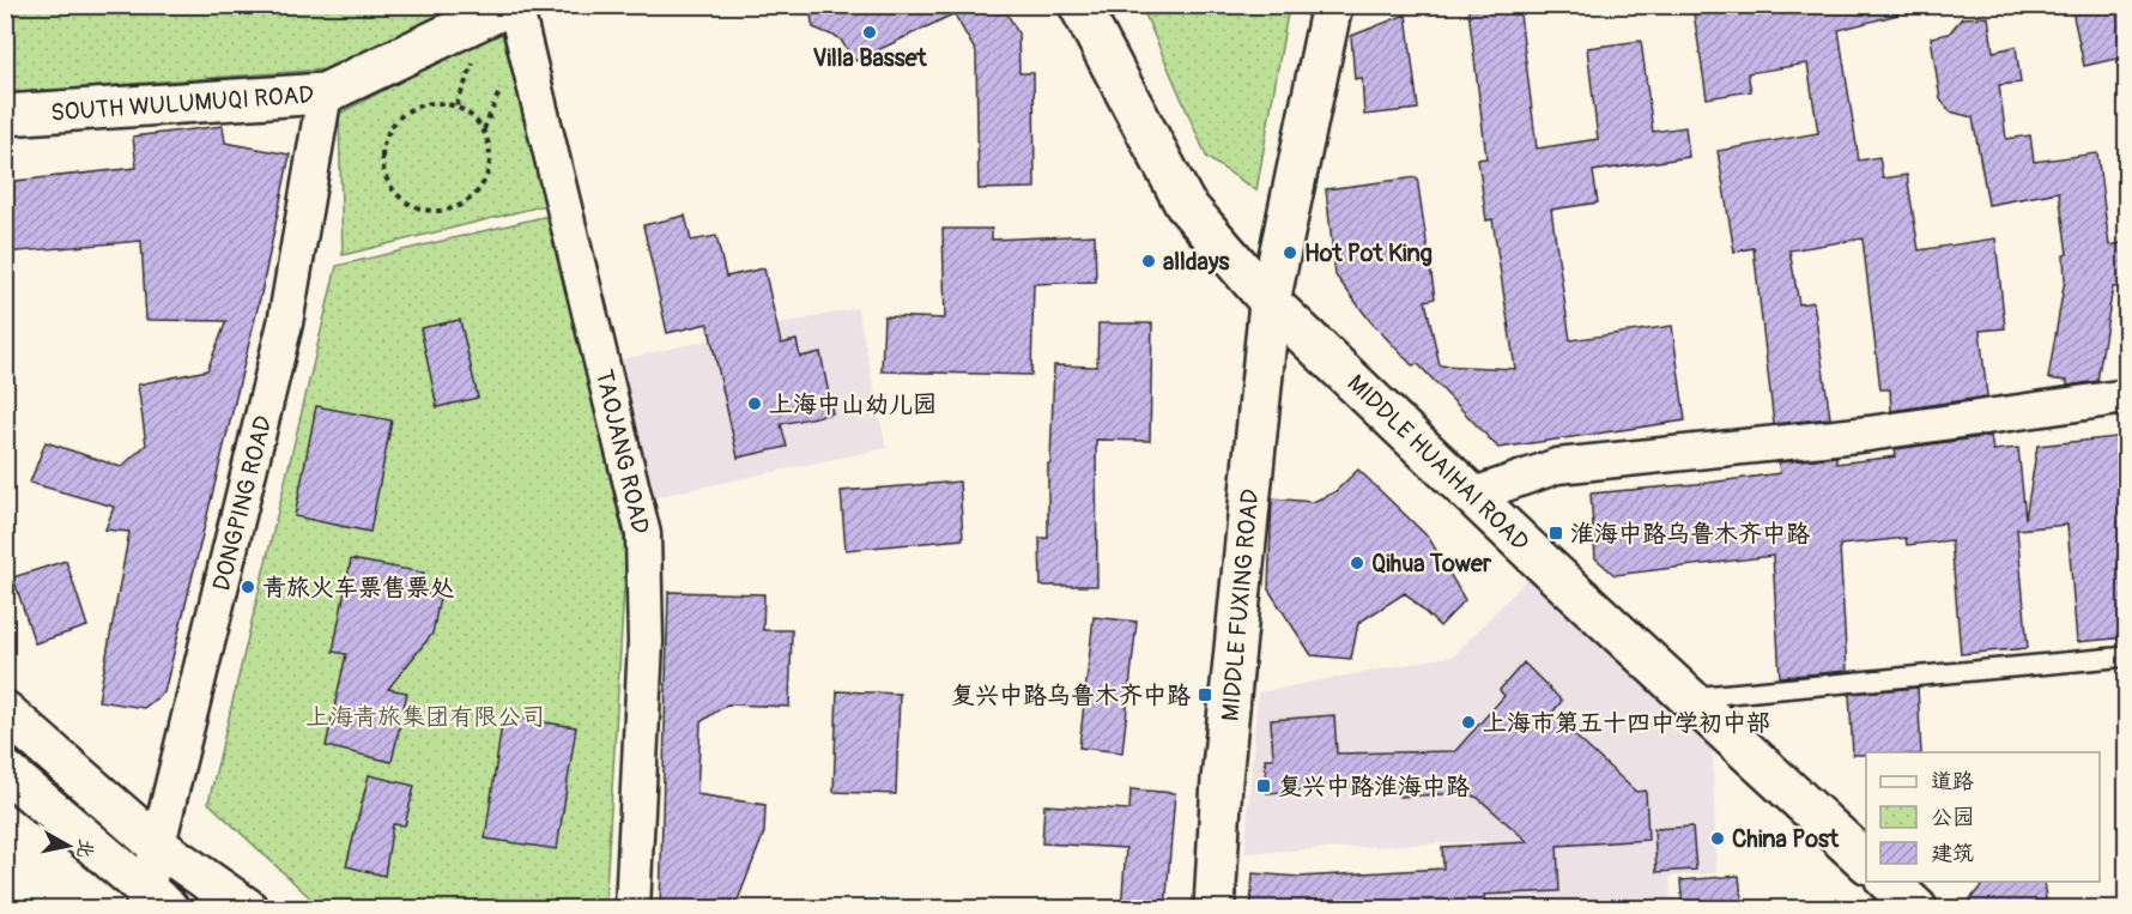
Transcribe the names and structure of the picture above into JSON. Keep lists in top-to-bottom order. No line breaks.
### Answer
{"streets":{"main road":["SOUTH WULUMUQI ROAD","MIDDLE HUAIHAI ROAD","MIDDLE FUXING ROAD"],"street":["TAOJANG ROAD","DONGPING ROAD"]},"crossings":[["SOUTH WULUMUQI ROAD","TAOJANG ROAD"],["SOUTH WULUMUQI ROAD","DONGPING ROAD"],["MIDDLE HUAIHAI ROAD","MIDDLE FUXING ROAD"]],"parks":["上海青旅集团有限公司"],"places":{"other":["Villa Basset","Hot Pot King","alldays","上海中山幼儿园","Qihua Tower","青旅火车票售票处","上海市第五十四中学初中部","China Post"],"transit":["淮海中路乌鲁木齐中路","复兴中路乌鲁木齐中路","复兴中路淮海中路"]},"legend":["道路","公园","建筑"],"north":"right"}
